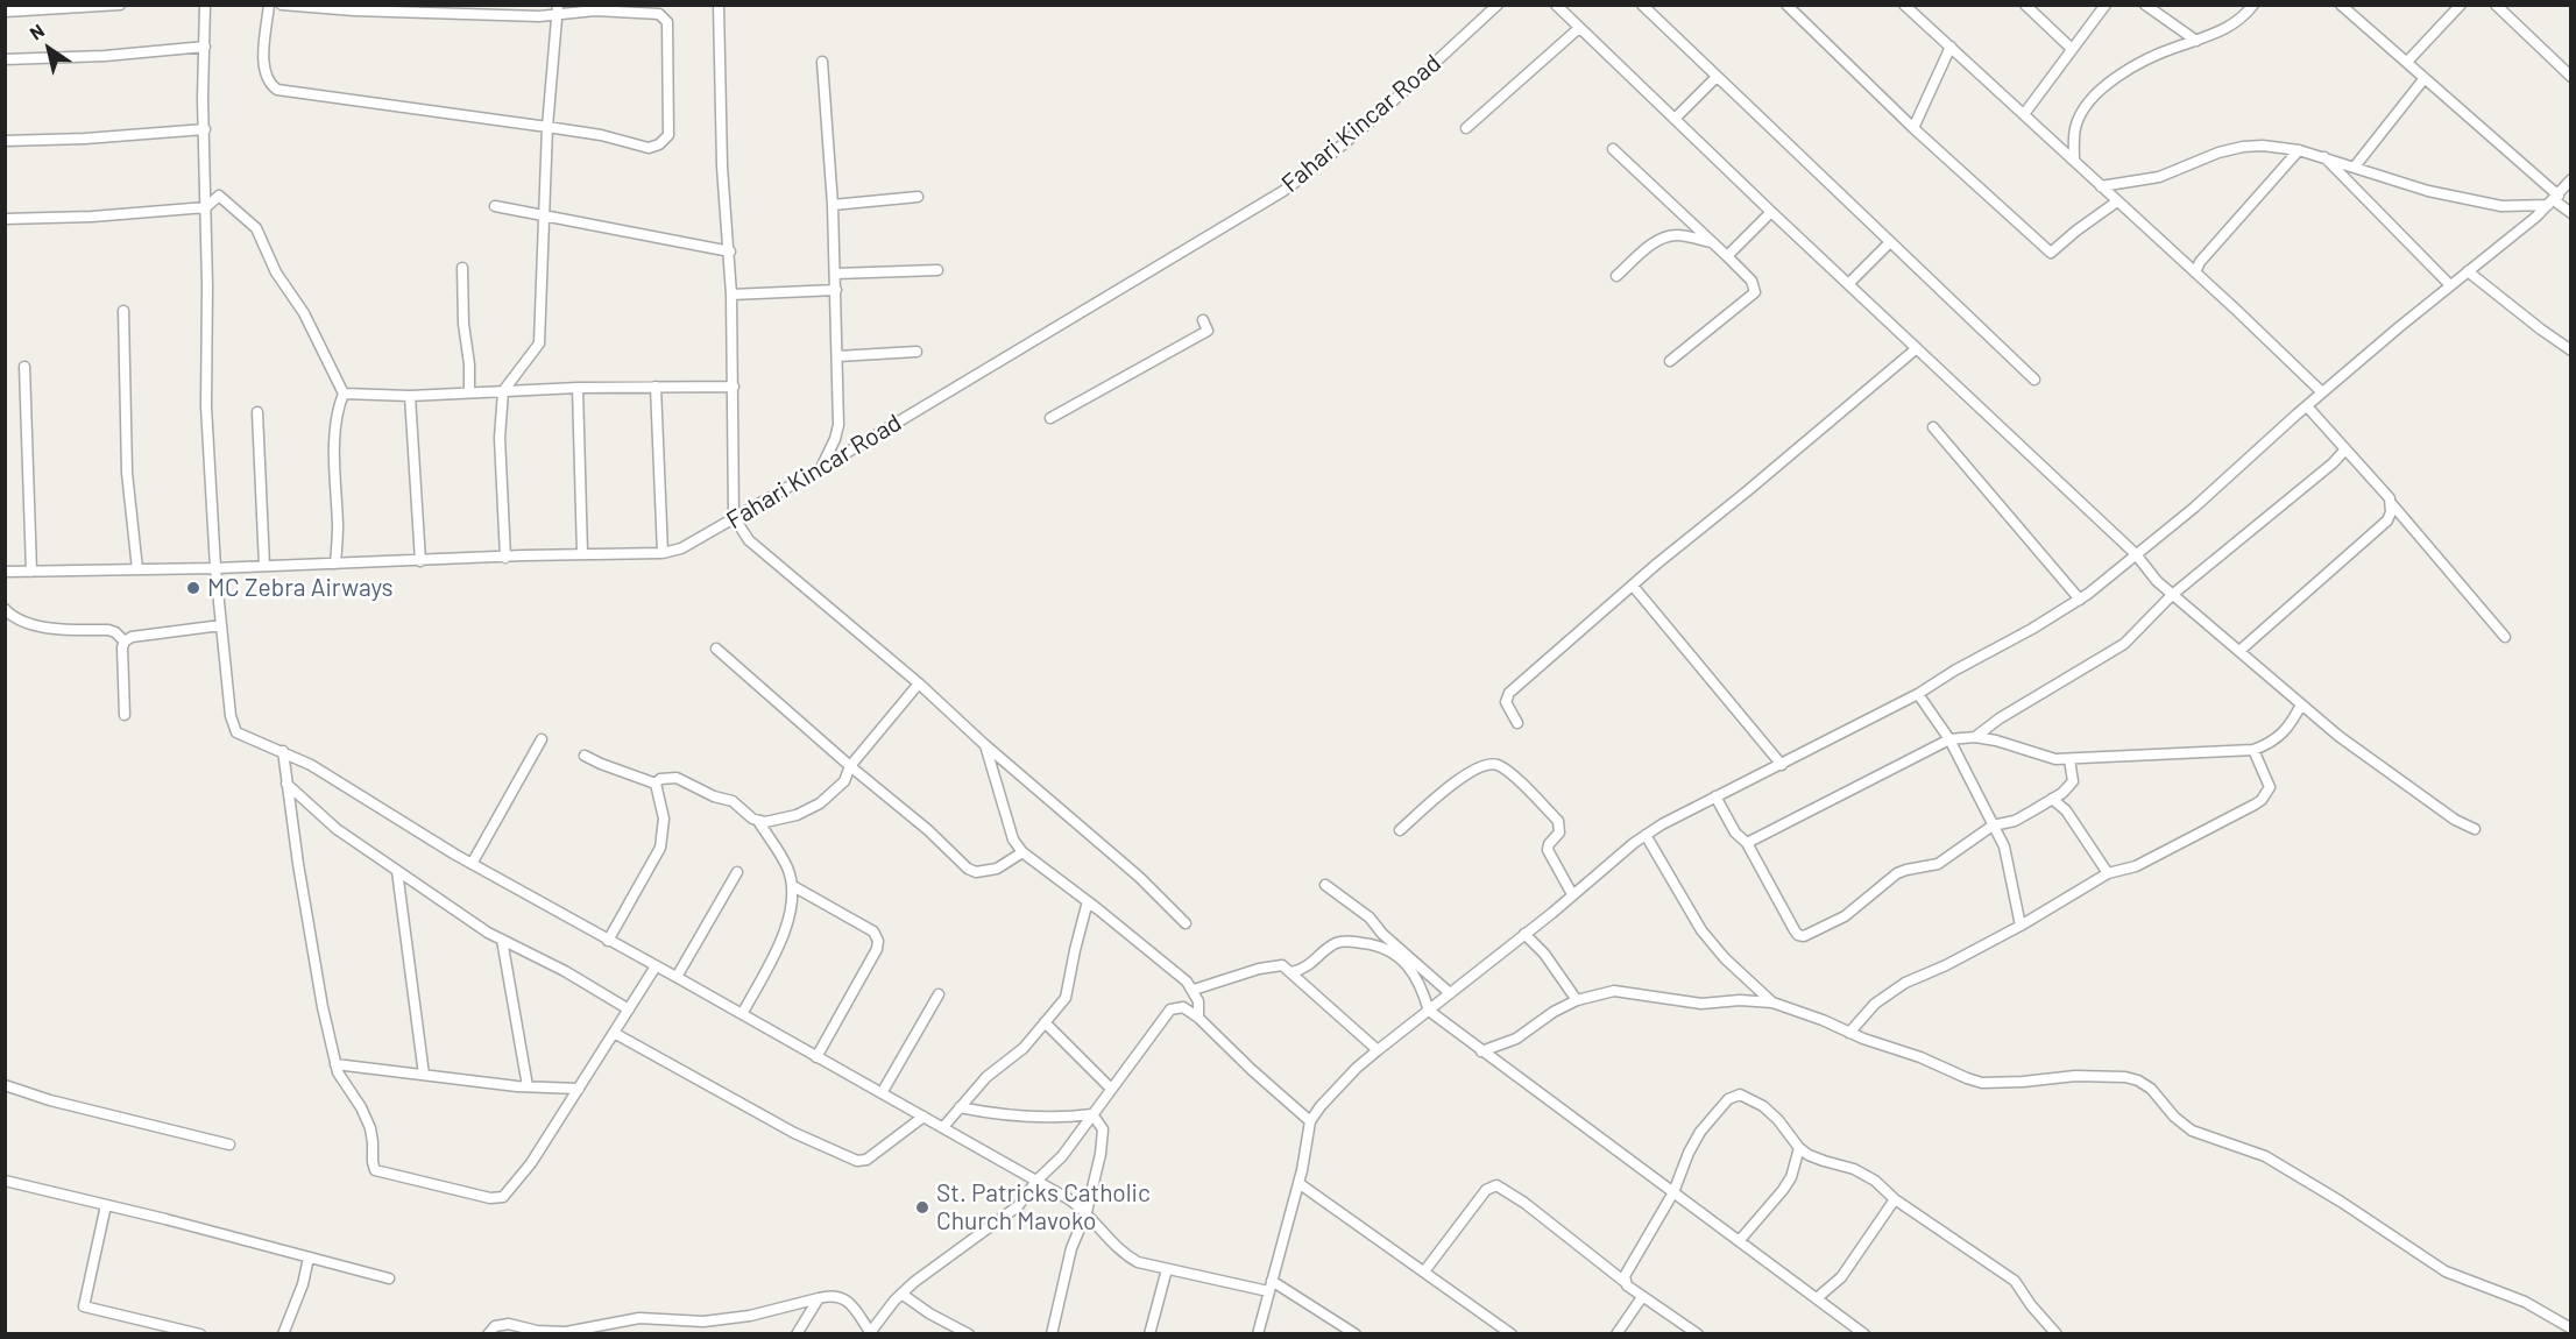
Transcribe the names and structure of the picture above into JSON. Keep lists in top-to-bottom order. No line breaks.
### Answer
{"streets":{"street":["Fahari Kincar Road"]},"places":["MC Zebra Airways","St. Patricks Catholic Church Mavoko"],"north":"top left"}
